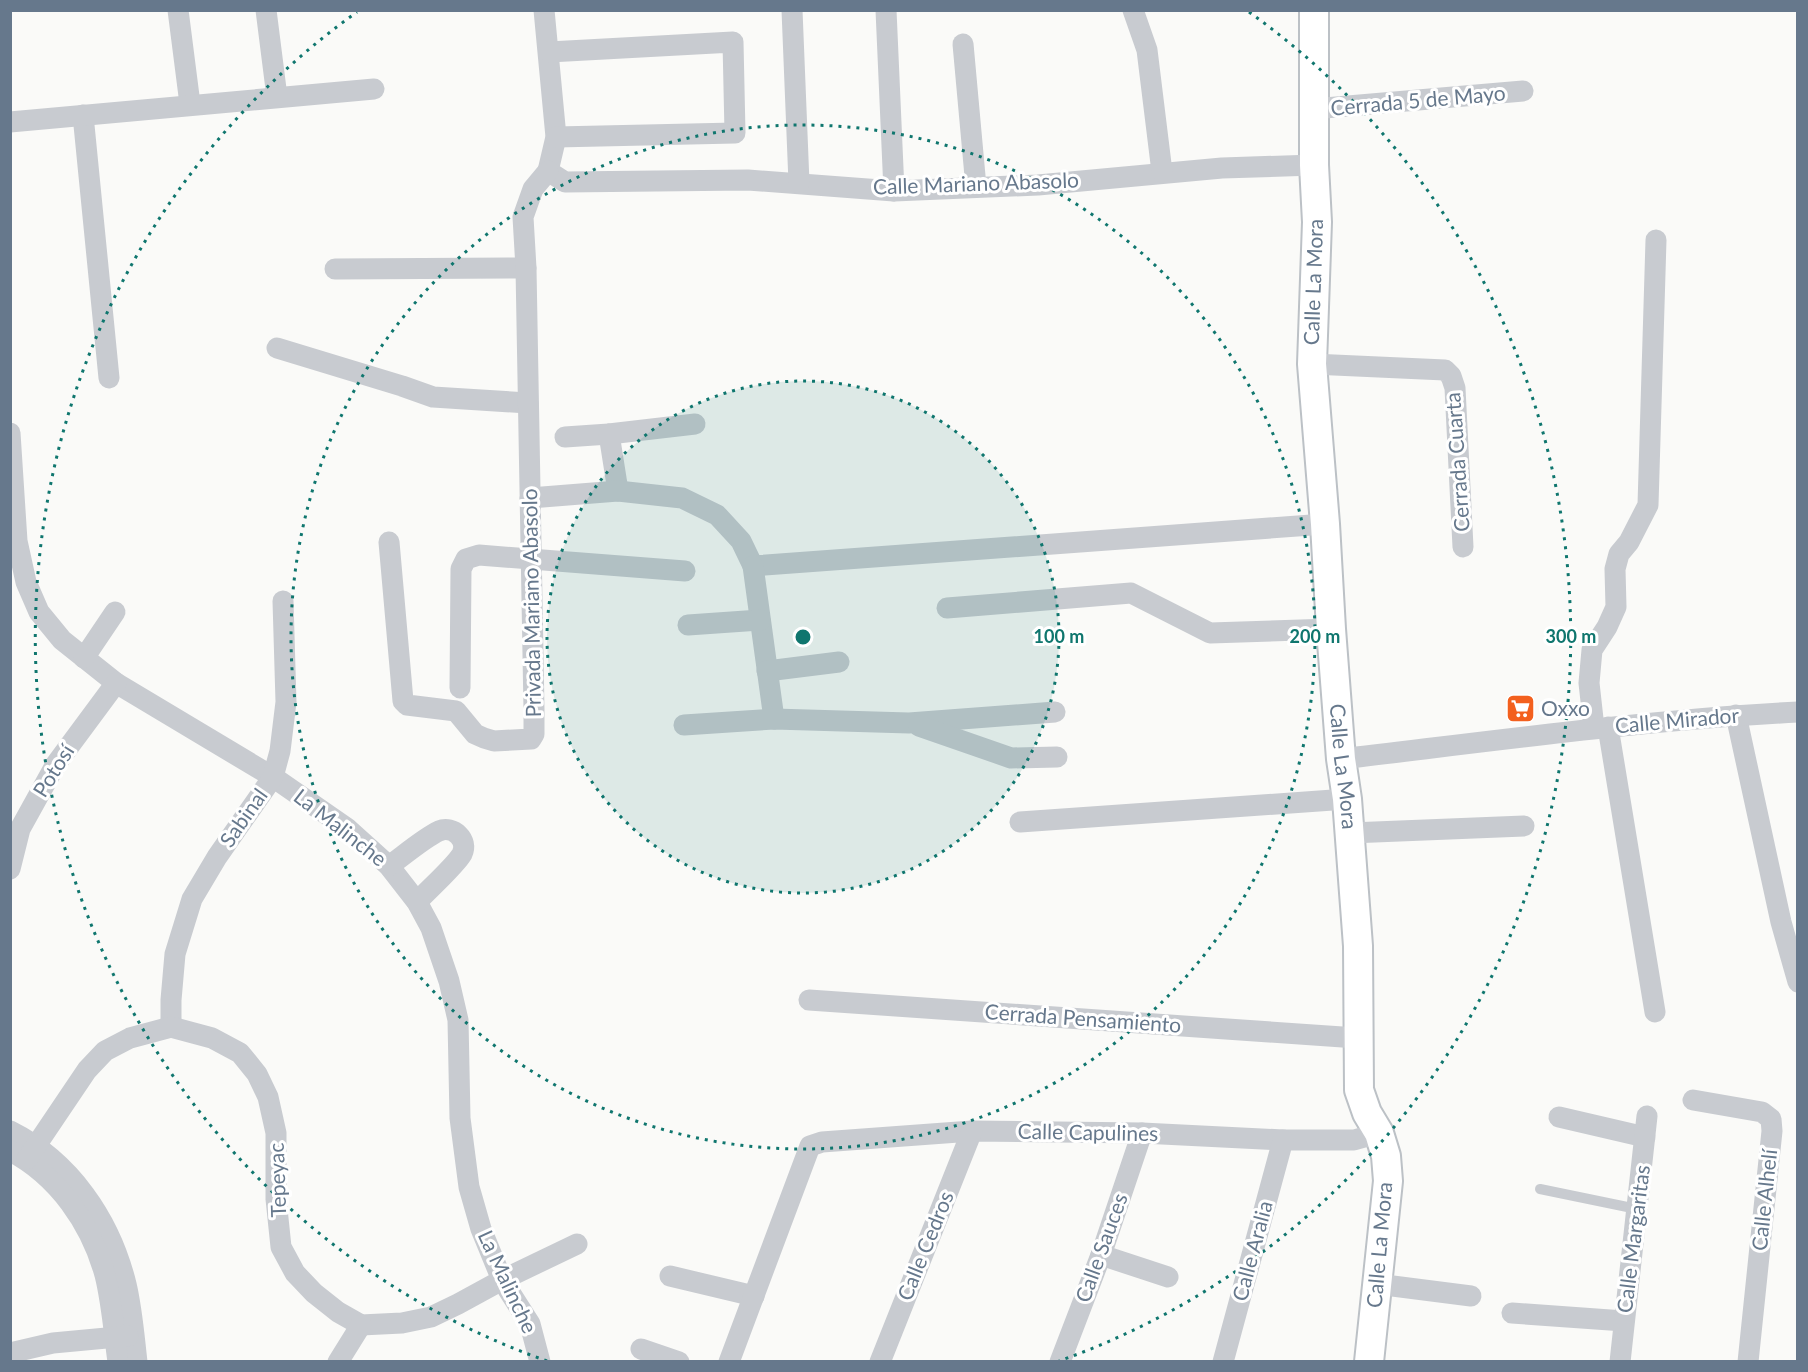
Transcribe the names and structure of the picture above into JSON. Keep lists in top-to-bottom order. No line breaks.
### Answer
{"streets":{"street":["Cerrada 5 de Mayo","Calle Mariano Abasolo","Calle La Mora","Cerrada Cuarta","Privada Mariano Abasolo","Calle Mirador","Potosí","Sabinal","La Malinche","Cerrada Pensamiento","Calle Capulines","Tepeyac","Calle Alhelí","Calle Margaritas","Calle Cedros","Calle Sauces","Calle Aralia"]},"crossings":[["Cerrada 5 de Mayo","Calle La Mora"],["Calle Mariano Abasolo","Calle La Mora"],["Calle Mariano Abasolo","Privada Mariano Abasolo"],["Calle La Mora","Cerrada Cuarta"],["Calle La Mora","Calle Mirador"],["Calle La Mora","Cerrada Pensamiento"],["Calle La Mora","Calle Capulines"],["Potosí","La Malinche"],["Sabinal","La Malinche"],["Sabinal","Tepeyac"],["Calle Capulines","Calle Cedros"],["Calle Capulines","Calle Sauces"],["Calle Capulines","Calle Aralia"]],"places":{"supermarket":["Oxxo"]},"rings":["100 m","200 m","300 m"]}
